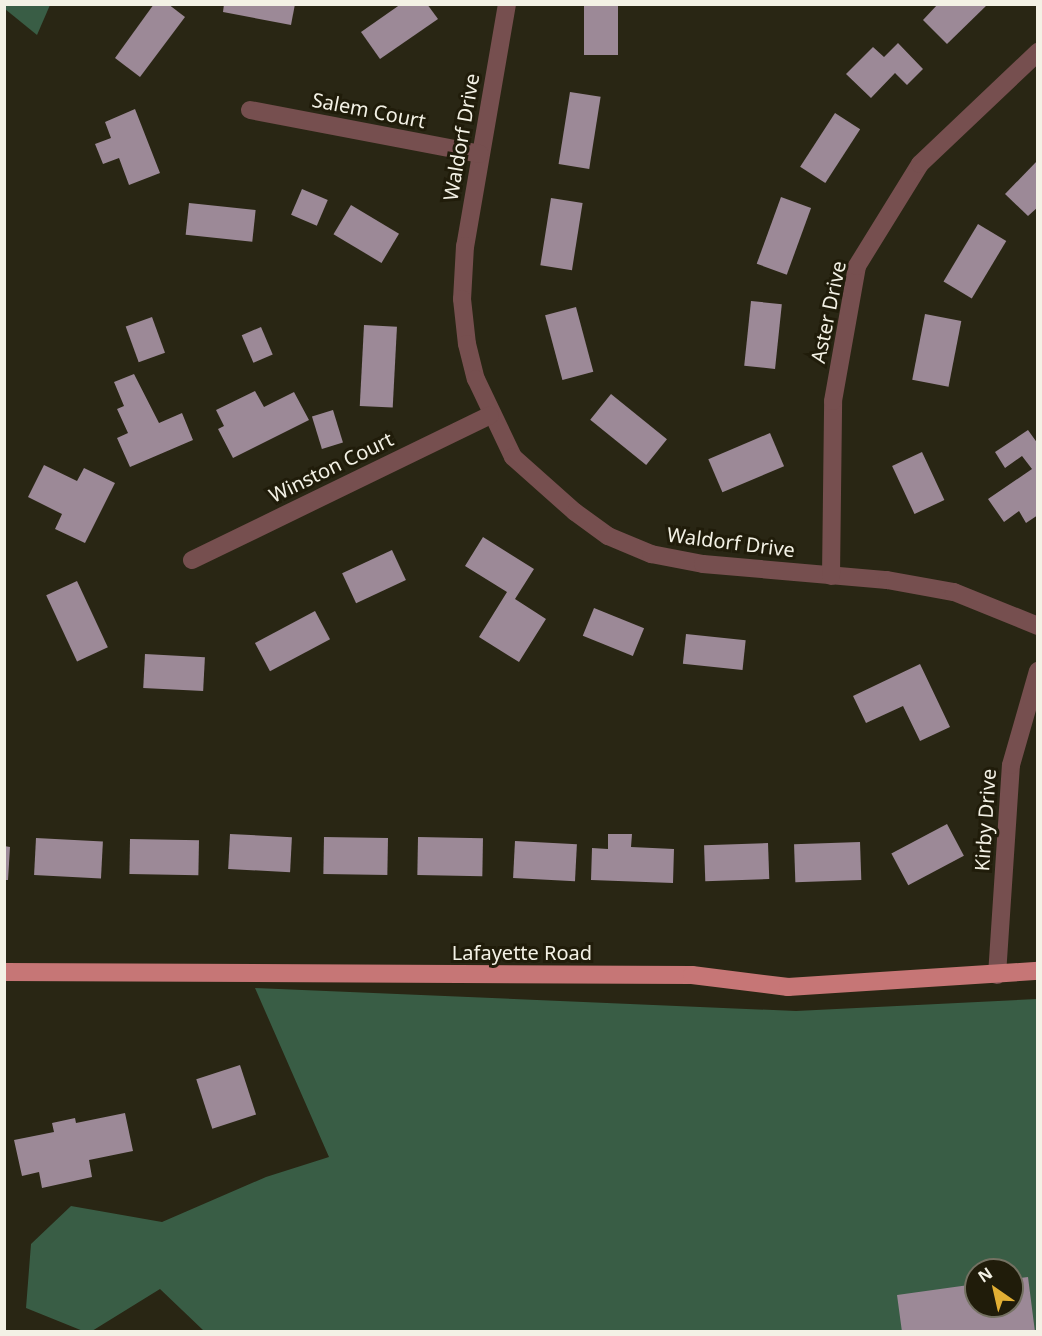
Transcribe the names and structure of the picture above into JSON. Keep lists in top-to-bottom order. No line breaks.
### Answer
{"streets":{"main road":["Lafayette Road"],"street":["Salem Court","Waldorf Drive","Aster Drive","Winston Court","Kirby Drive"]},"crossings":[["Salem Court","Waldorf Drive"],["Waldorf Drive","Aster Drive"],["Waldorf Drive","Winston Court"],["Kirby Drive","Lafayette Road"]],"north":"top left"}
